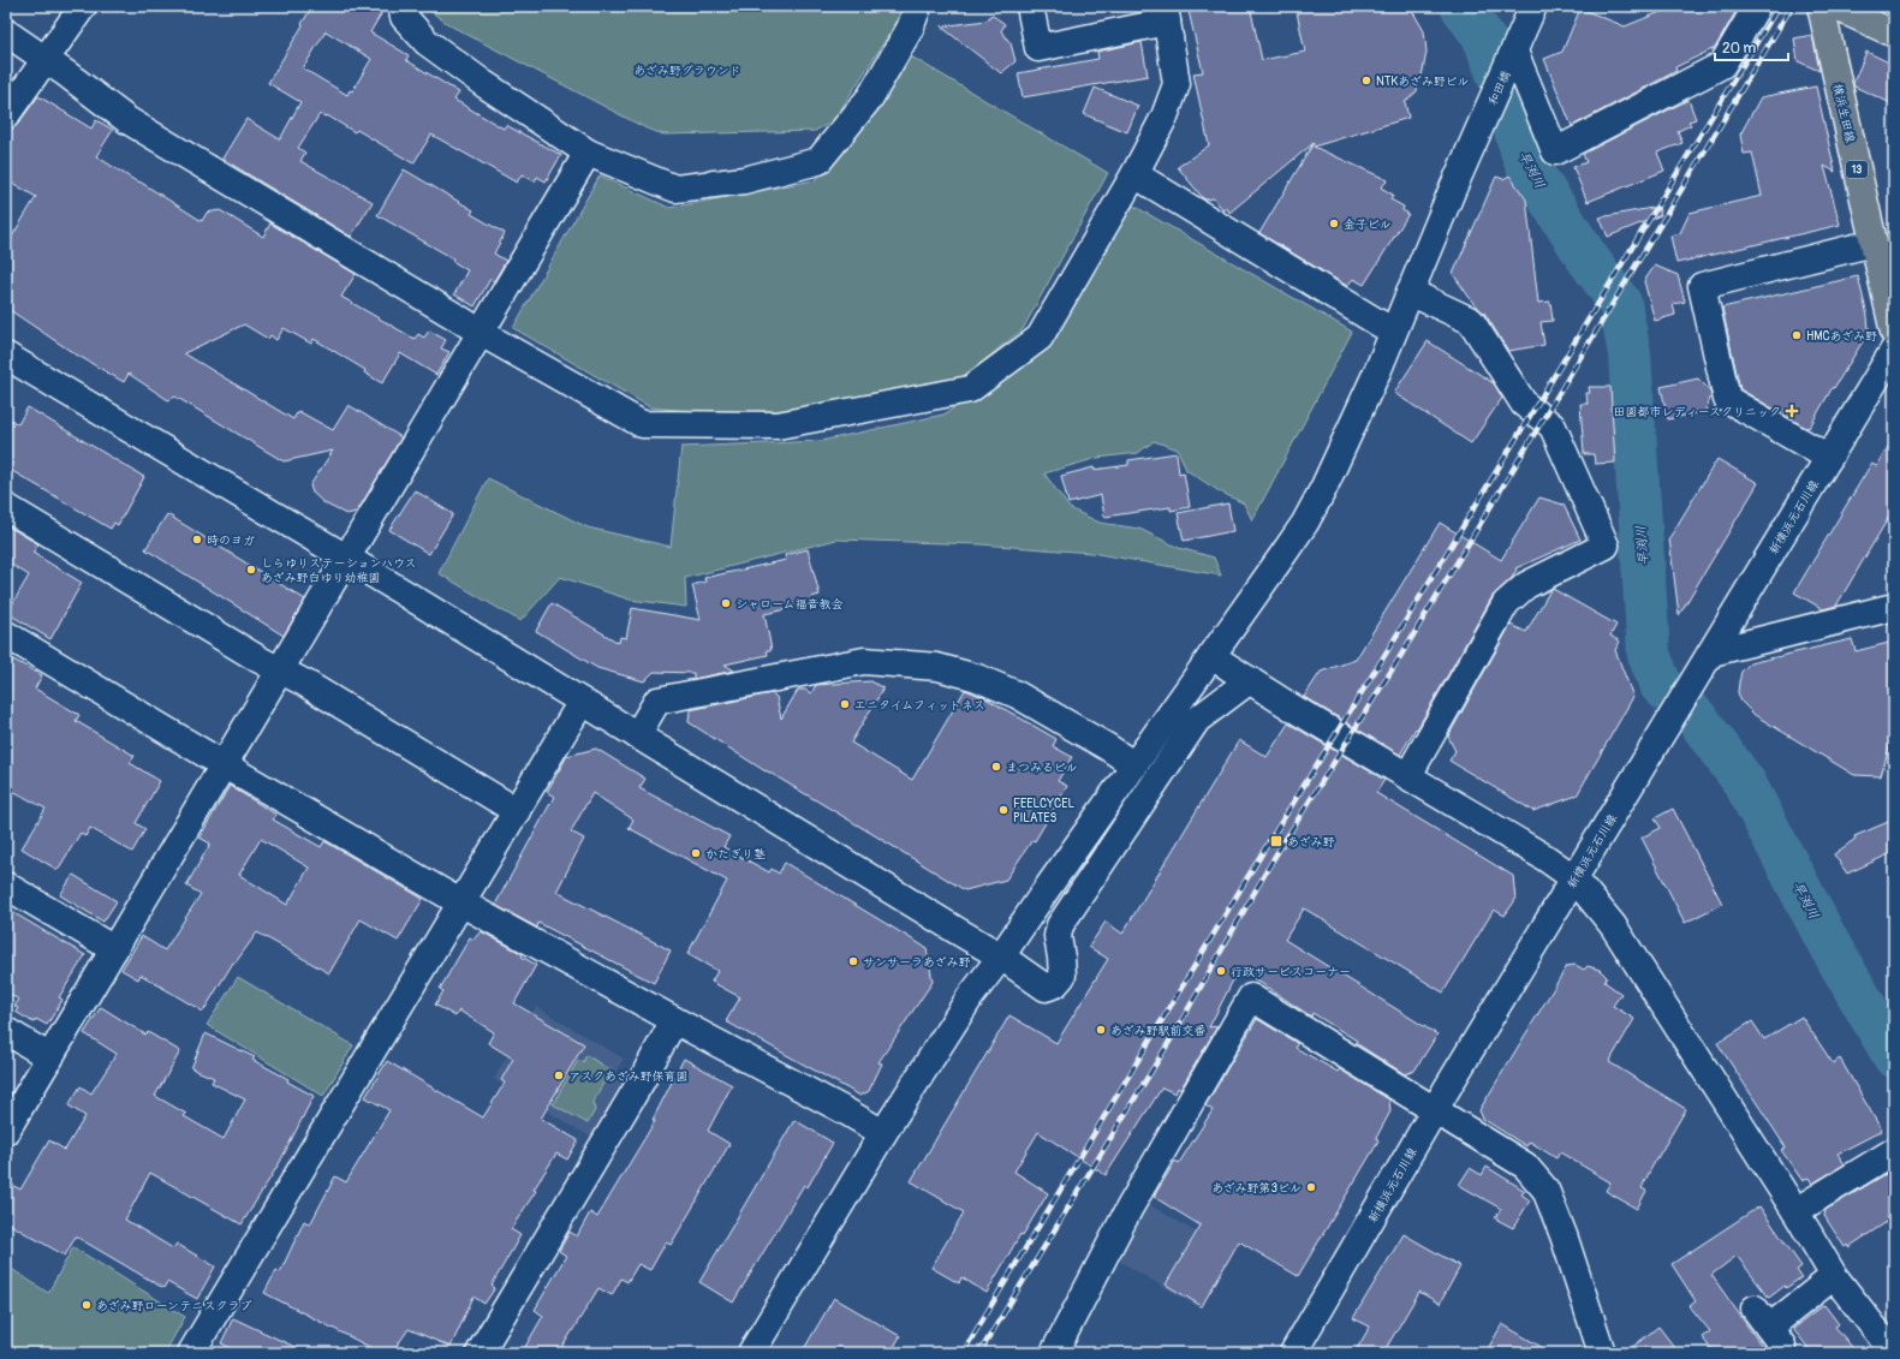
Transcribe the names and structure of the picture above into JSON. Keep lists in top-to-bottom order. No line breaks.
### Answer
{"streets":{"main road":["横浜生田線","13"],"street":["和田橋","新横浜元石川線"]},"water":["早渕川"],"parks":["あざみ野グラウンド"],"places":{"other":["NTKあざみ野ビル","金子ビル","HMCあざみ野","時のヨガ","しらゆりステーションハウス あざみ野白ゆり幼稚園","シャローム福音教会","エニタイムフィットネス","まつみるビル","FEELCYCEL PILATES","かたぎり塾","サンサーラあざみ野","行政サービスコーナー","あざみ野駅前交番","アスクあざみ野保育園","あざみ野第3ビル","あざみ野ローンテニスクラブ"],"health":["田園都市レディースクリニック"],"transit":["あざみ野"]},"scale_bar":"20 m"}
